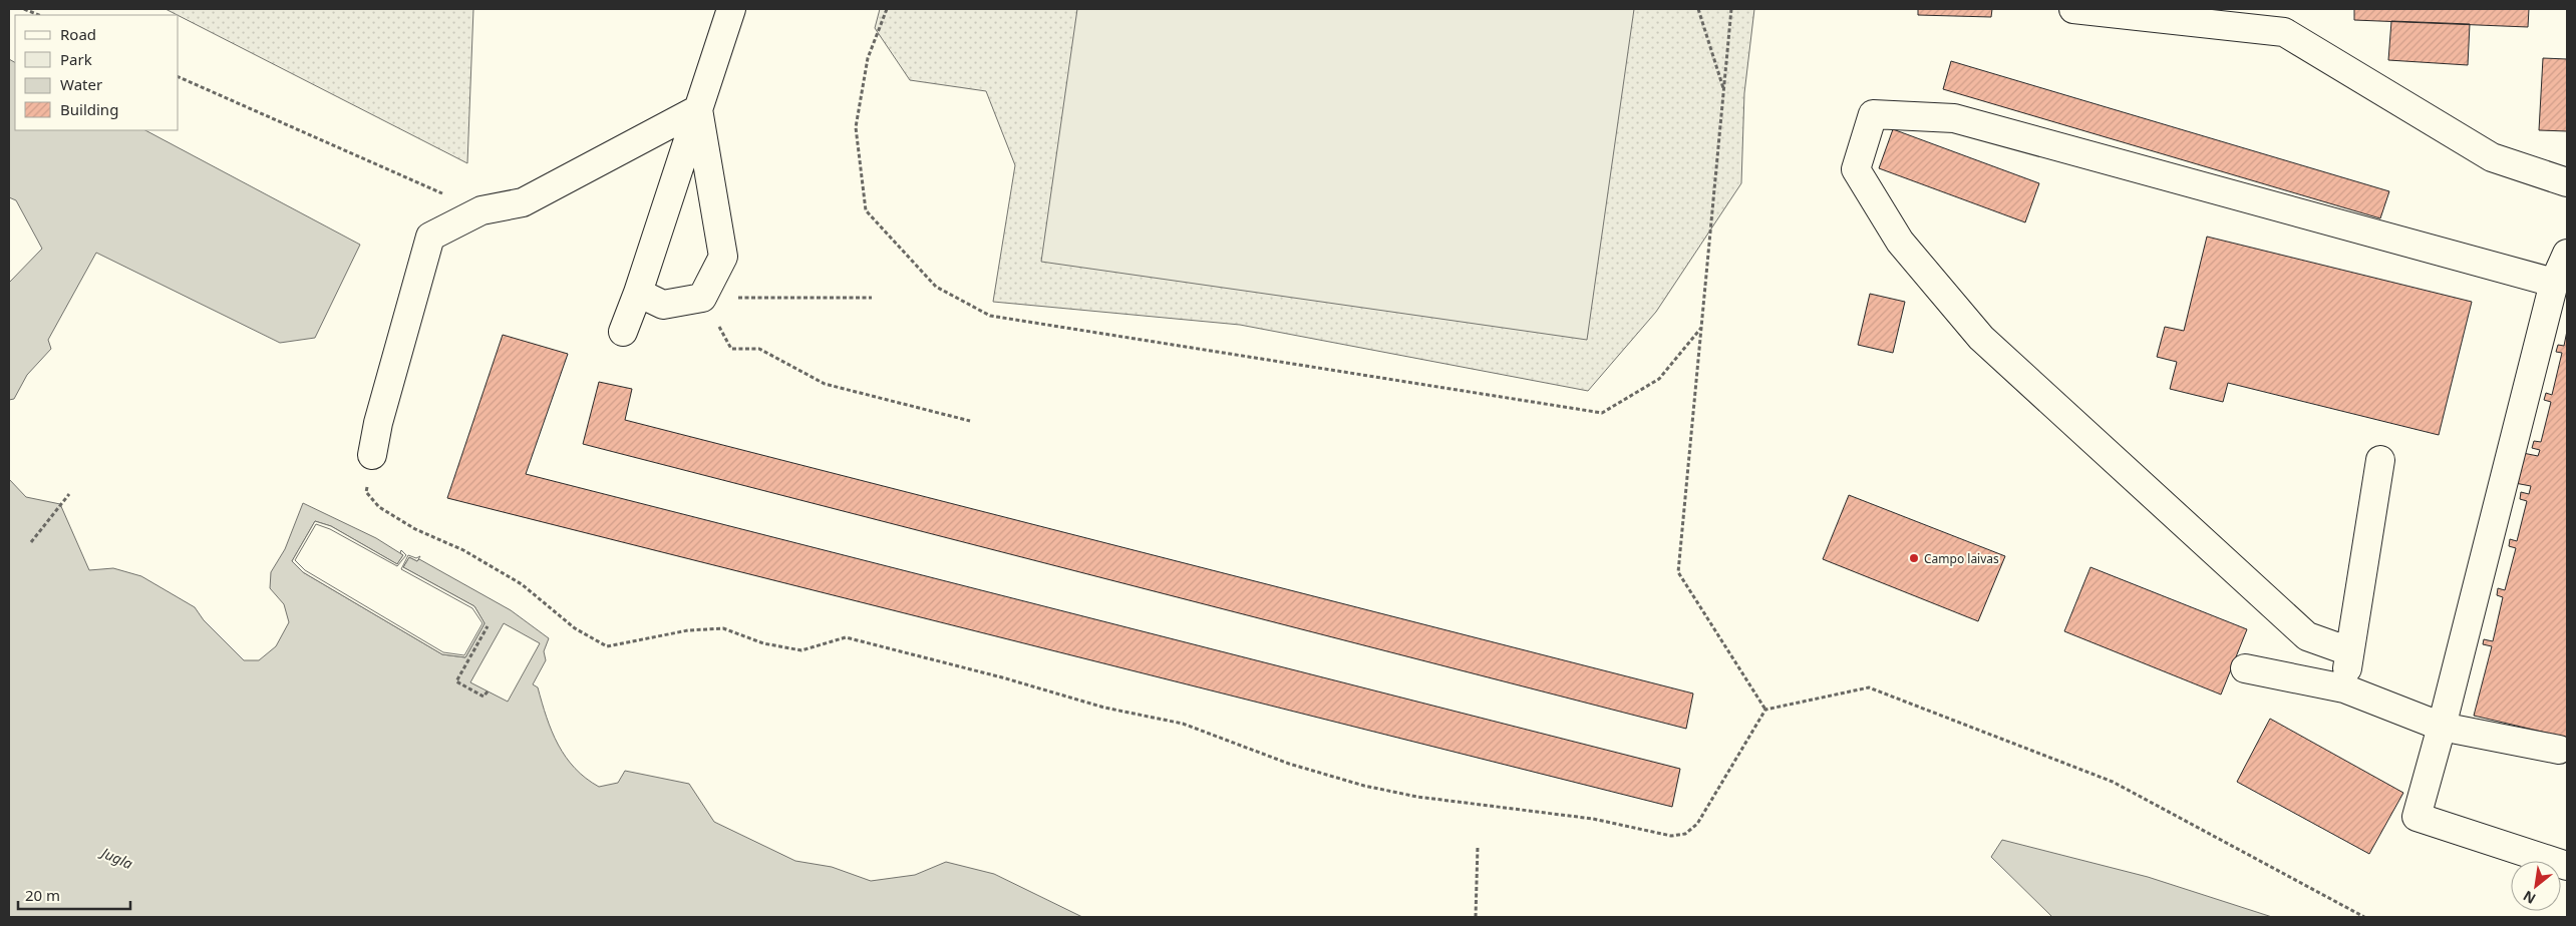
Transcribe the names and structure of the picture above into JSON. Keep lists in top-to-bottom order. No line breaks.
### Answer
{"water":["Jugla"],"places":["Campo laivas"],"legend":["Road","Park","Water","Building"],"scale_bar":"20 m","north":"bottom left"}
